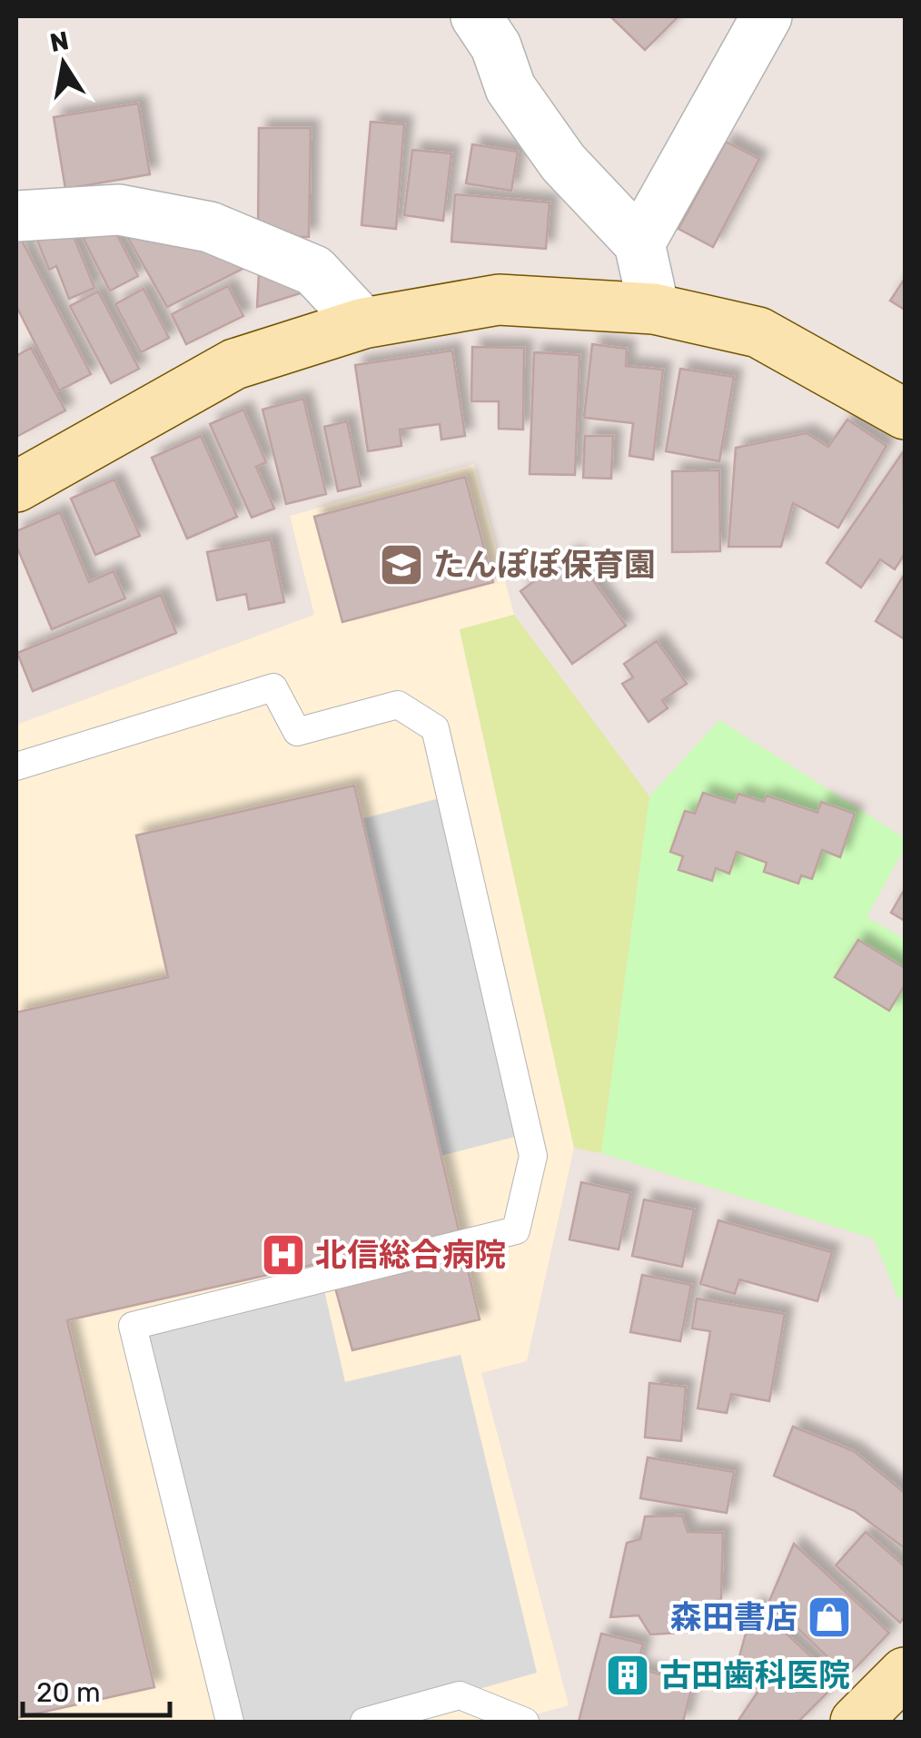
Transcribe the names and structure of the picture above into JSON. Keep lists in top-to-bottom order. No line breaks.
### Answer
{"places":{"school or university":["たんぽぽ保育園"],"hospital":["北信総合病院"],"shop":["森田書店"],"building":["古田歯科医院"]},"scale_bar":"20 m","north":"top"}
